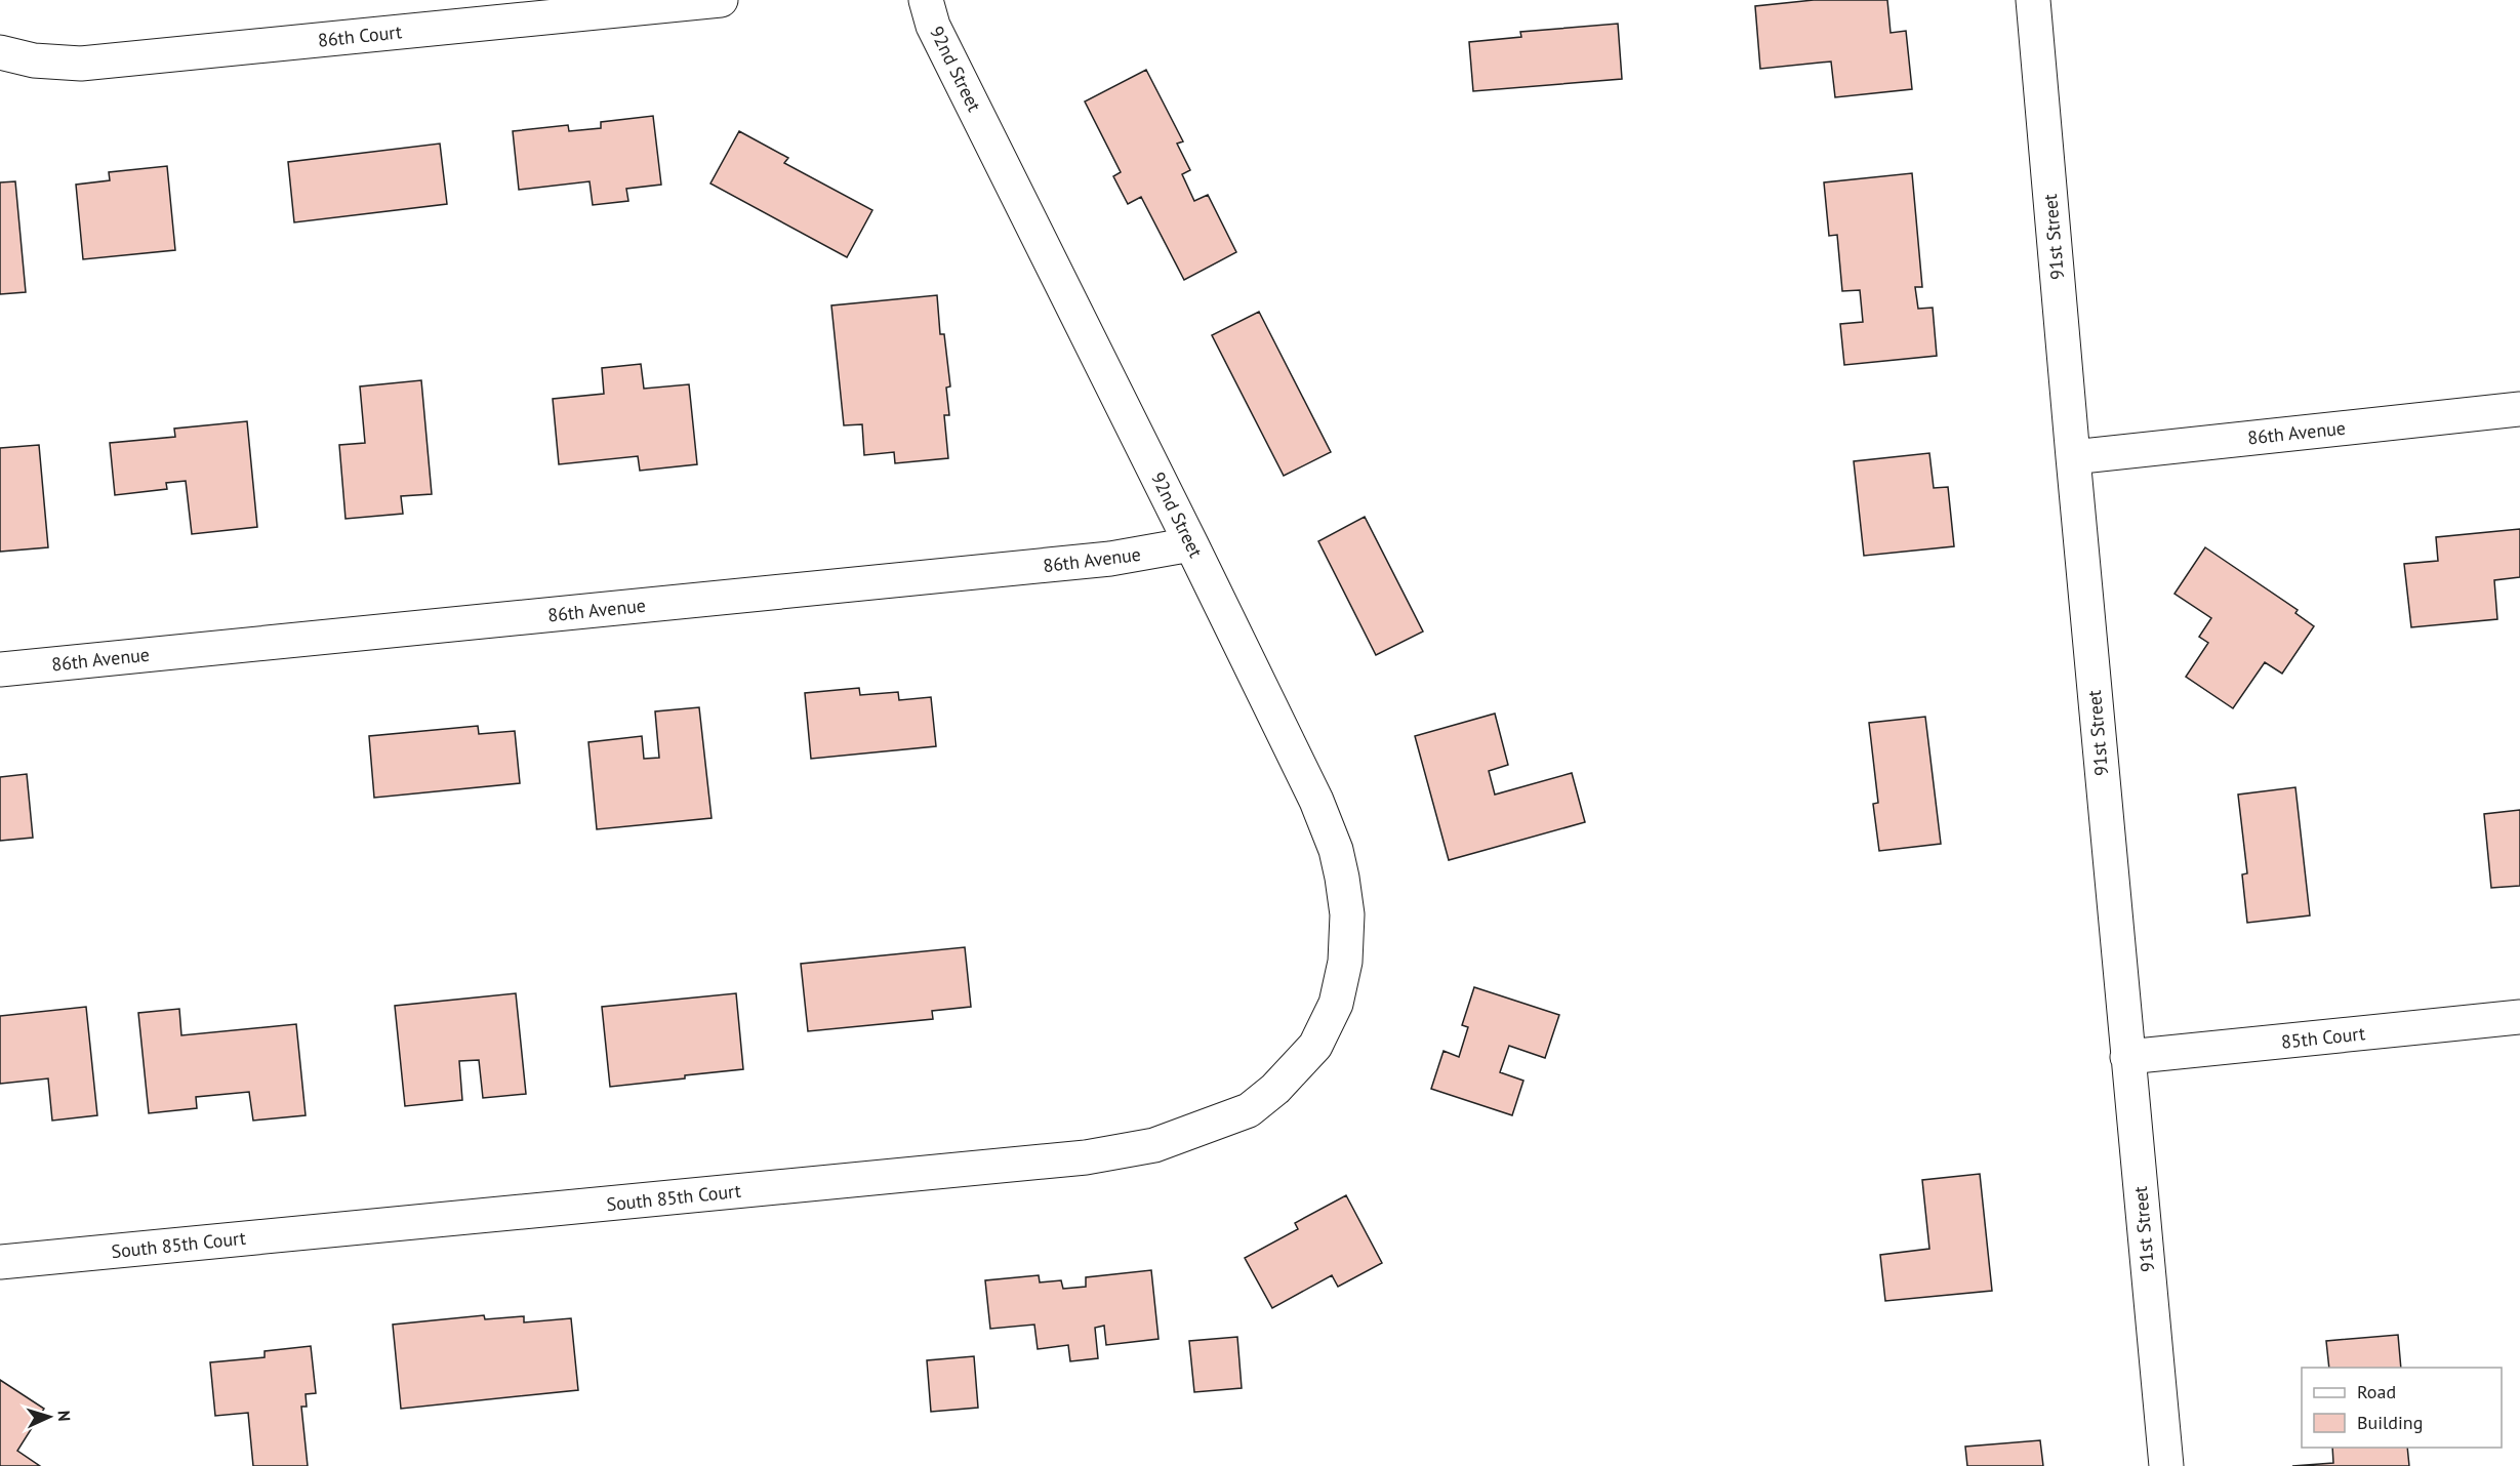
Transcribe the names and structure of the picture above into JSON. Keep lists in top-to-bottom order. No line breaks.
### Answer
{"streets":{"street":["86th Court","92nd Street","91st Street","86th Avenue","85th Court","South 85th Court"]},"crossings":[["92nd Street","86th Avenue"],["92nd Street","South 85th Court"],["91st Street","86th Avenue"],["91st Street","85th Court"]],"legend":["Road","Building"],"north":"right"}
